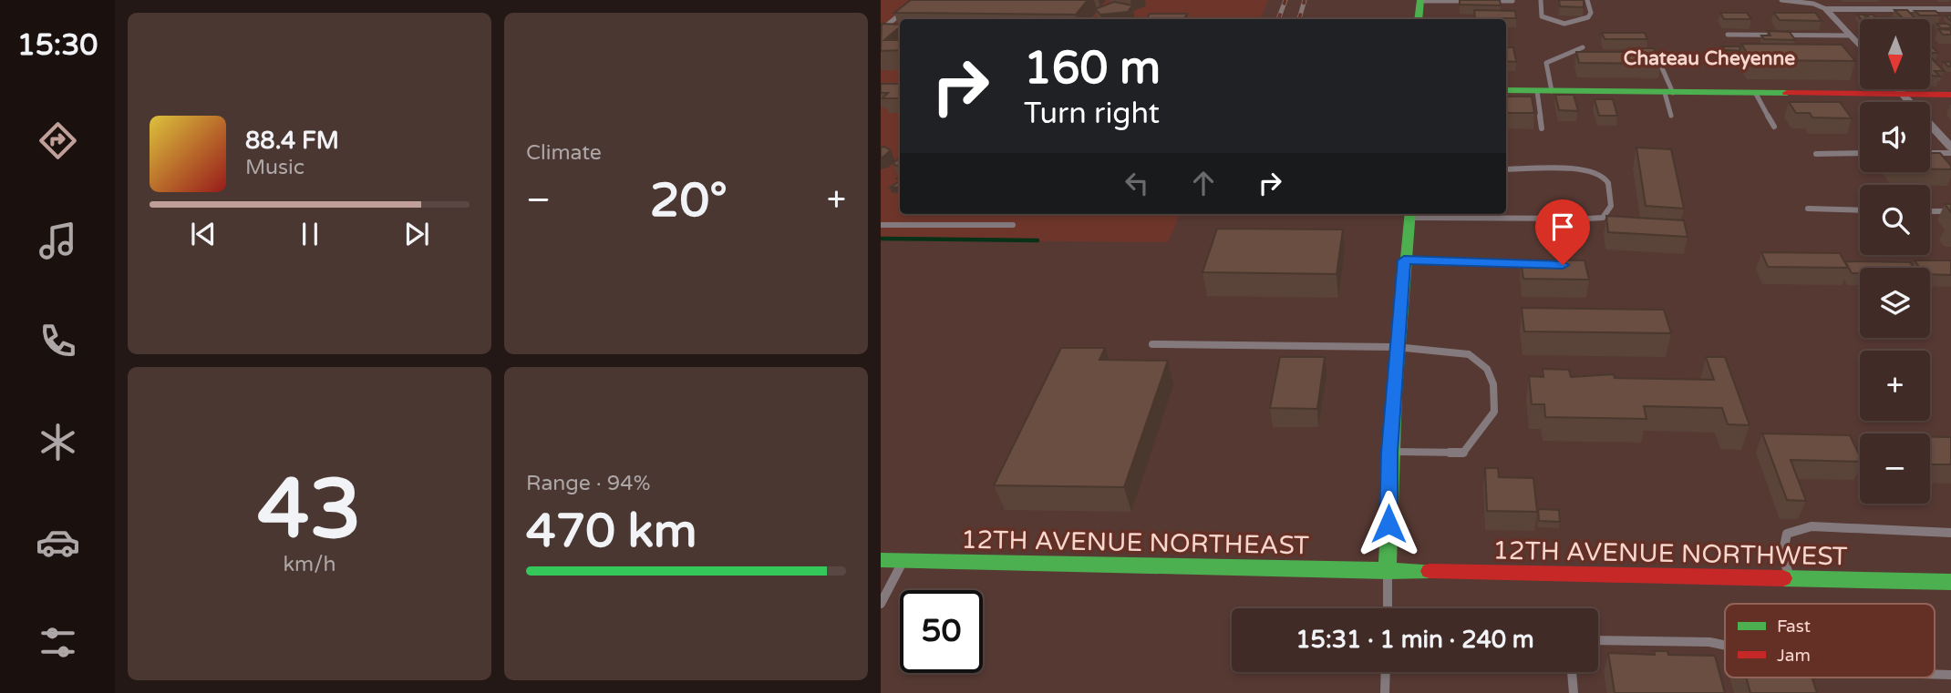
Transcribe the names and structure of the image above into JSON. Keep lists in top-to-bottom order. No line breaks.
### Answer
{"streets":{"main road":["12TH AVENUE NORTHEAST","12TH AVENUE NORTHWEST"]},"crossings":[["12TH AVENUE NORTHEAST","12TH AVENUE NORTHWEST"]],"districts":["Chateau Cheyenne"],"legend":["Fast","Jam"],"north":"bottom","page":{"tabs":"15:30","tile":["Climate",["43","km/h"],["Range · 94%","470 km"]],"map_buttons":["+","−"],"turn":["160 m","Turn right"],"song":["88.4 FM","Music"],"heat":["−","20°","+"],"limit":"50","trip":"15:31 · 1 min · 240 m"}}
